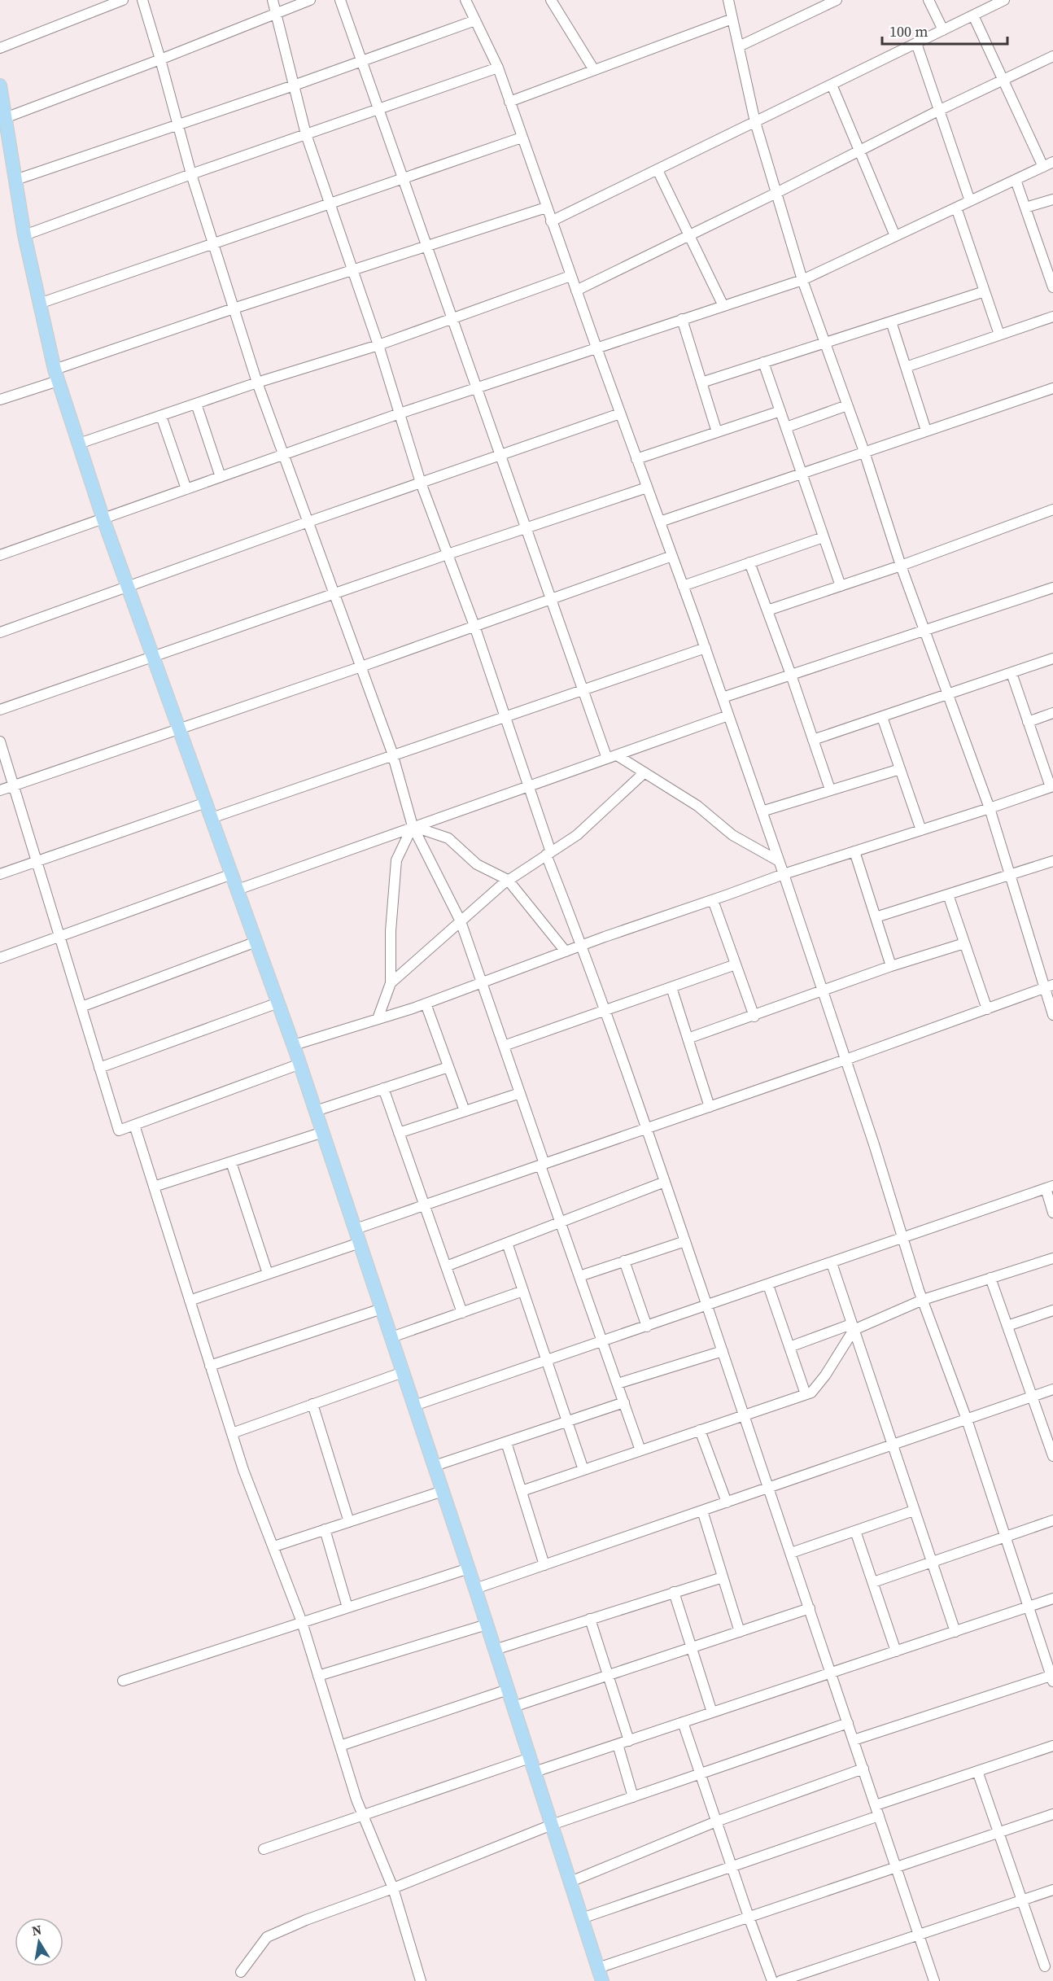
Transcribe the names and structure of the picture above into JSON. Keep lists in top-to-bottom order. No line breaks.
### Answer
{"scale_bar":"100 m","north":"top"}
